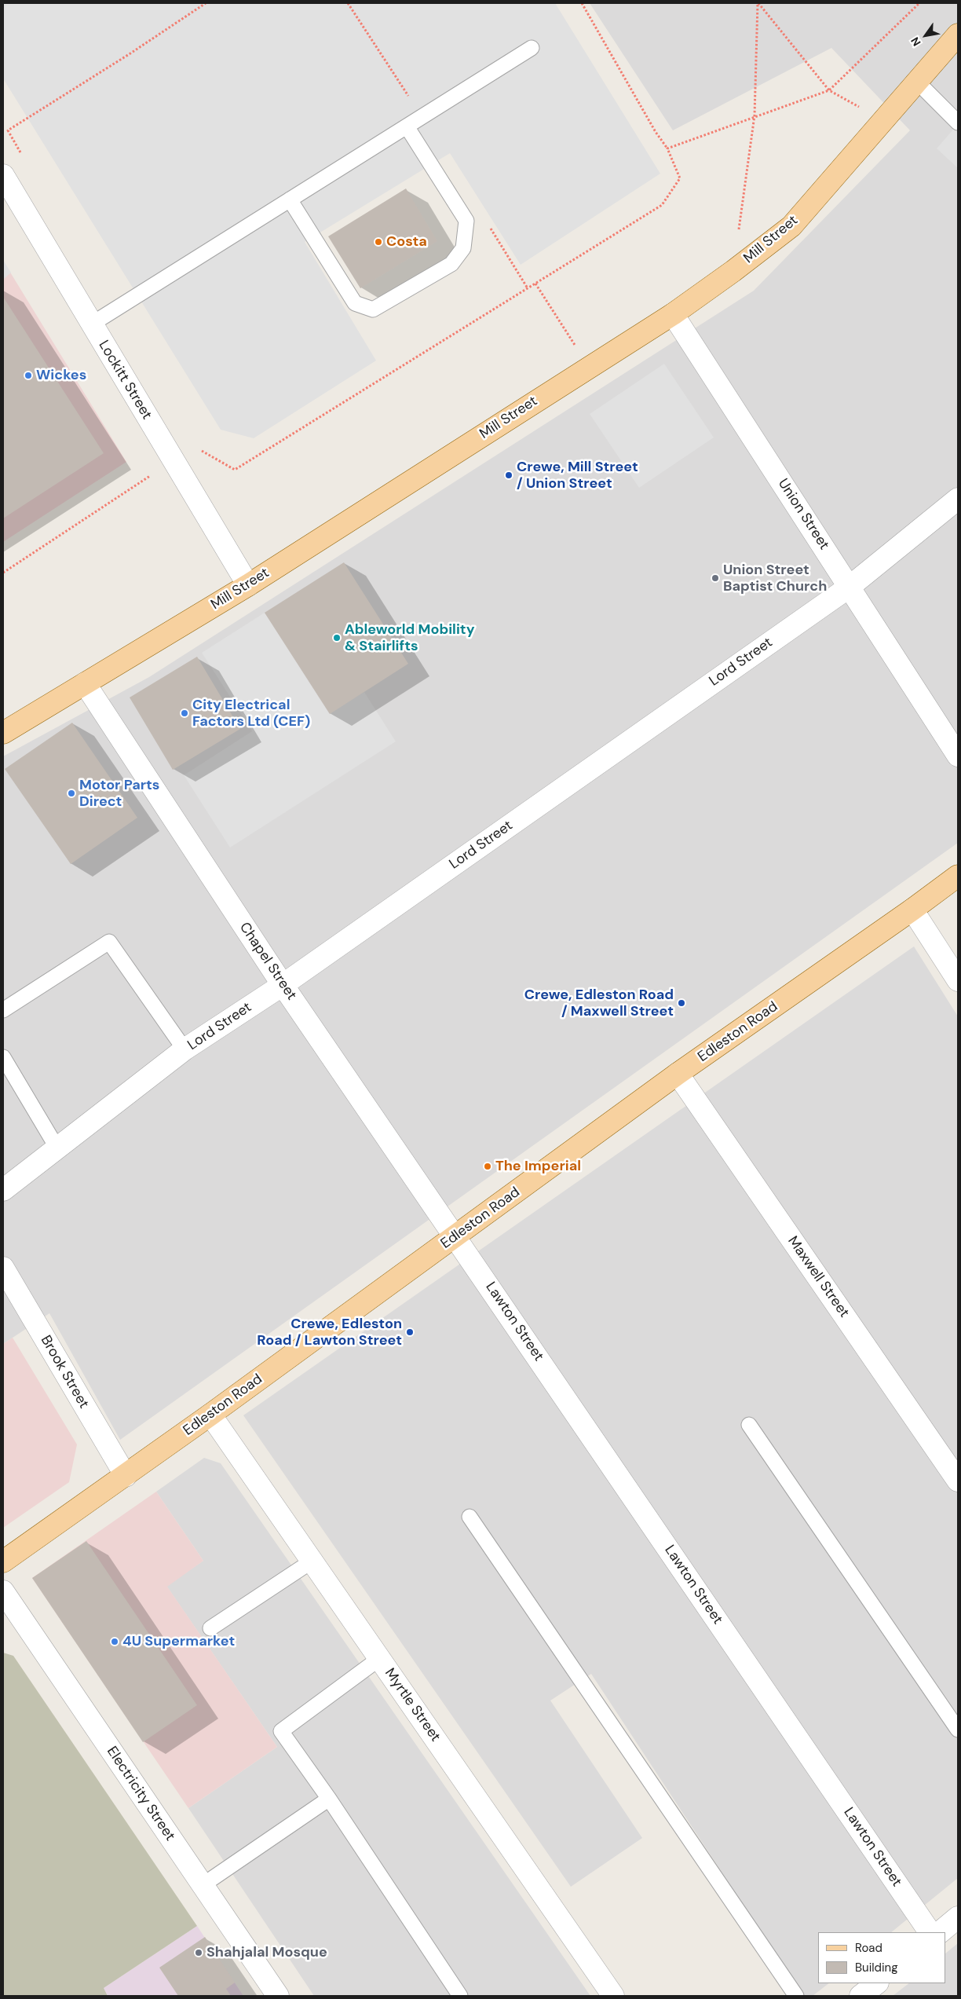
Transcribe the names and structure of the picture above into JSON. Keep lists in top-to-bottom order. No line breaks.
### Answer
{"streets":{"main road":["Mill Street","Edleston Road"],"street":["Lockitt Street","Union Street","Lord Street","Chapel Street","Maxwell Street","Lawton Street","Brook Street","Myrtle Street","Electricity Street"]},"crossings":[["Mill Street","Lockitt Street"],["Mill Street","Union Street"],["Mill Street","Chapel Street"],["Union Street","Lord Street"],["Lord Street","Chapel Street"],["Chapel Street","Edleston Road"],["Chapel Street","Lawton Street"],["Edleston Road","Maxwell Street"],["Edleston Road","Lawton Street"],["Edleston Road","Brook Street"],["Edleston Road","Myrtle Street"]],"places":["Costa","Wickes","Crewe, Mill Street / Union Street","Union Street Baptist Church","Ableworld Mobility & Stairlifts","City Electrical Factors Ltd (CEF)","Motor Parts Direct","Crewe, Edleston Road / Maxwell Street","The Imperial","Crewe, Edleston Road / Lawton Street","4U Supermarket","Shahjalal Mosque"],"legend":["Road","Building"],"north":"bottom left"}
